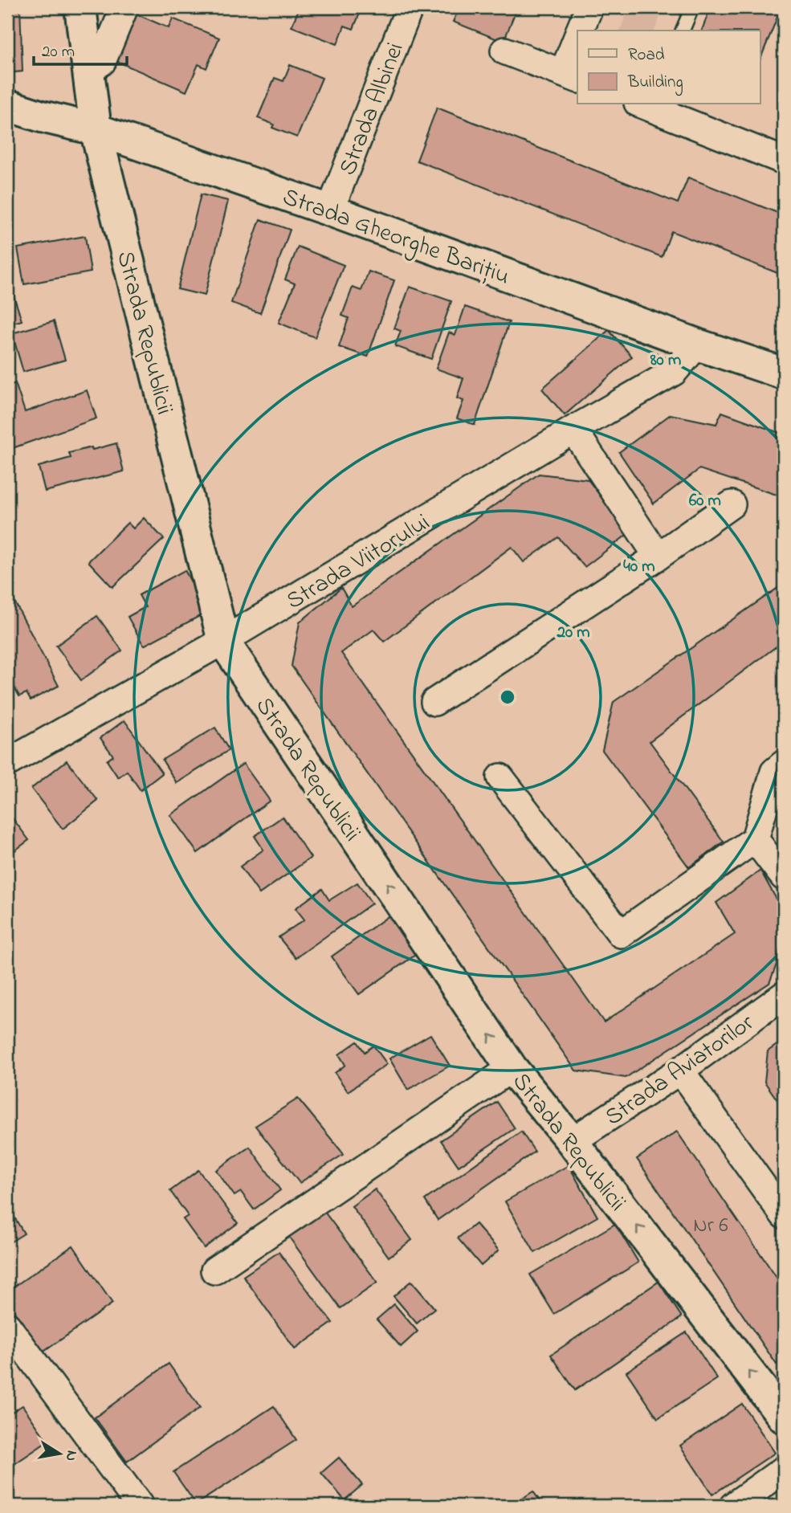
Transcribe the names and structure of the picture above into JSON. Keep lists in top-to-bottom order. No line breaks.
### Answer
{"streets":{"street":["Strada Albinei","Strada Gheorghe Barițiu","Strada Republicii","Strada Viitorului","Strada Aviatorilor"]},"crossings":[["Strada Albinei","Strada Gheorghe Barițiu"],["Strada Gheorghe Barițiu","Strada Republicii"],["Strada Gheorghe Barițiu","Strada Viitorului"],["Strada Republicii","Strada Viitorului"],["Strada Republicii","Strada Aviatorilor"]],"one_way":["Strada Republicii"],"house_numbers":["Nr 6"],"legend":["Road","Building"],"scale_bar":"20 m","north":"right","rings":["80 m","60 m","40 m","20 m"]}
